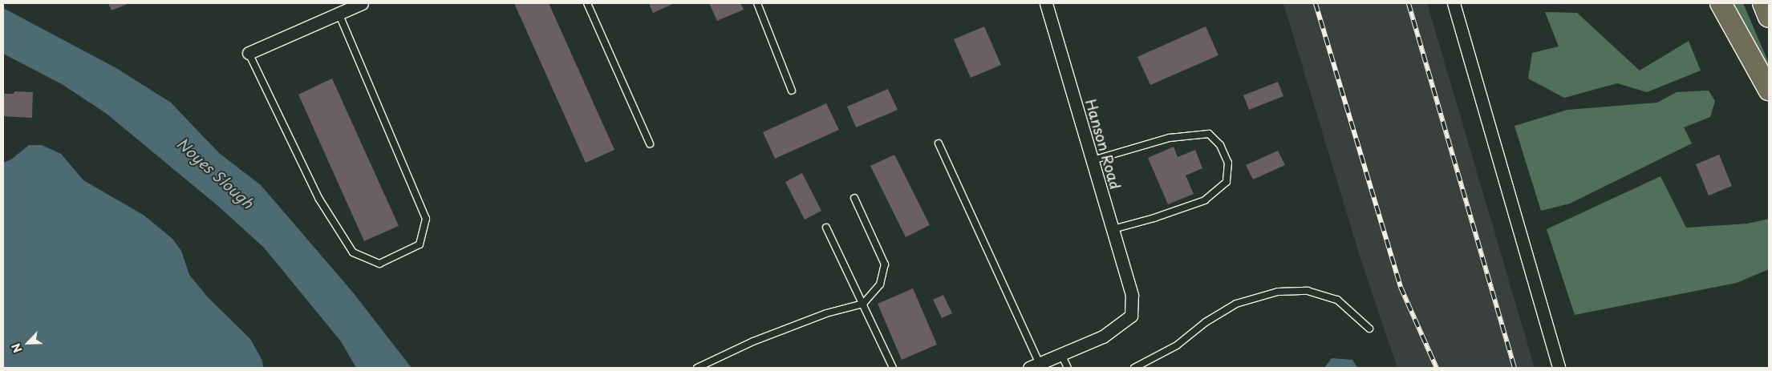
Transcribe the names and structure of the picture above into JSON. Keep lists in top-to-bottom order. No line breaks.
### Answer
{"streets":{"street":["Hanson Road"]},"water":["Noyes Slough"],"north":"bottom left"}
